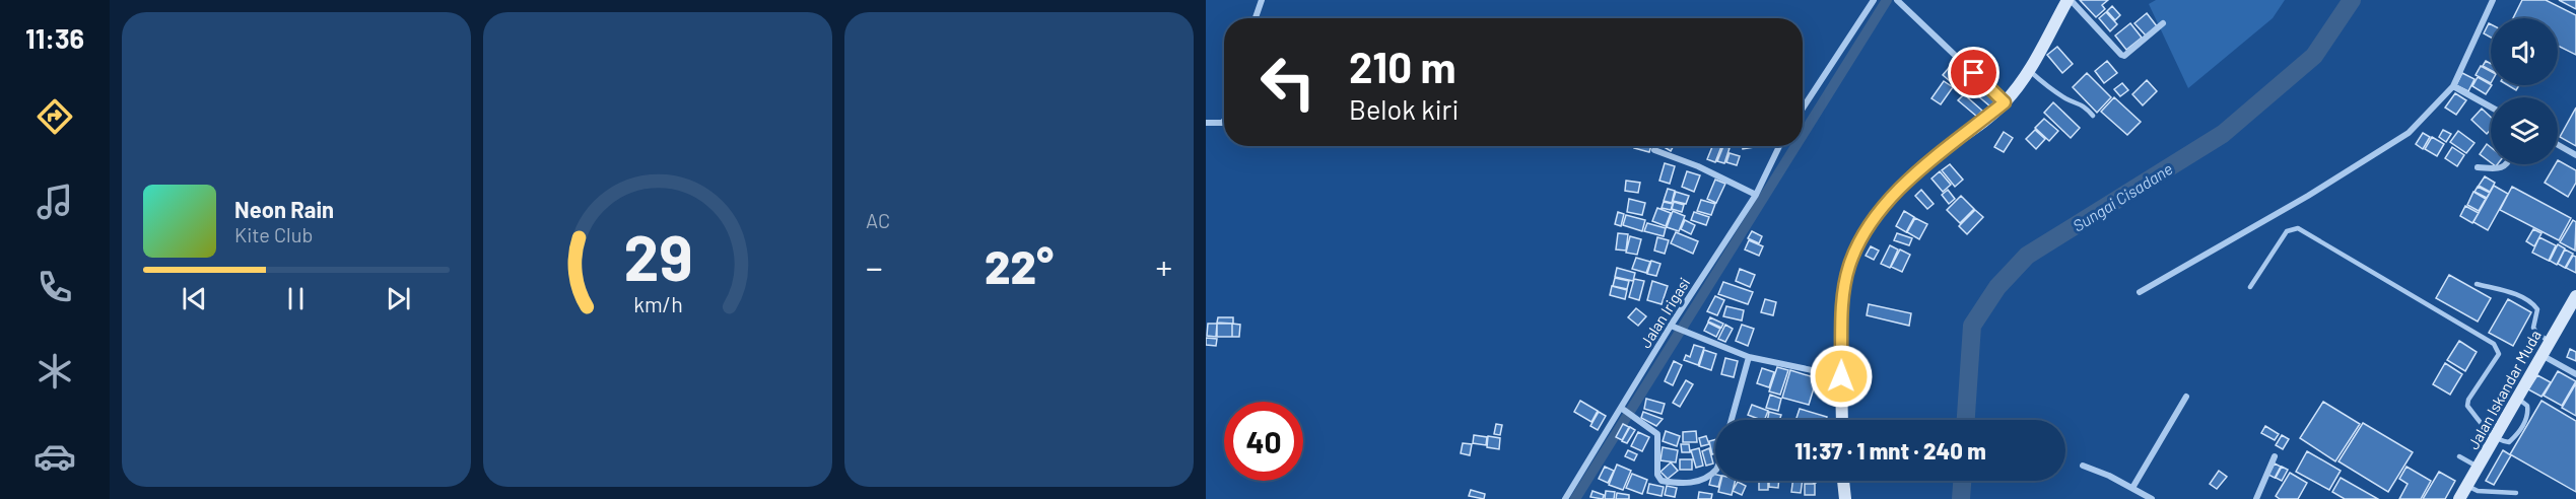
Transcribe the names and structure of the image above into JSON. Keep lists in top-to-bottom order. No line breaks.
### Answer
{"streets":{"street":["Jalan Irigasi","Jalan Iskandar Muda"]},"water":["Sungai Cisadane"],"page":{"tabs":"11:36","tile":"AC","turn":["210 m","Belok kiri"],"song":["Neon Rain","Kite Club"],"heat":["−","22°","+"],"limit":"40","trip":"11:37 · 1 mnt · 240 m","gauge":["29","km/h"]}}
